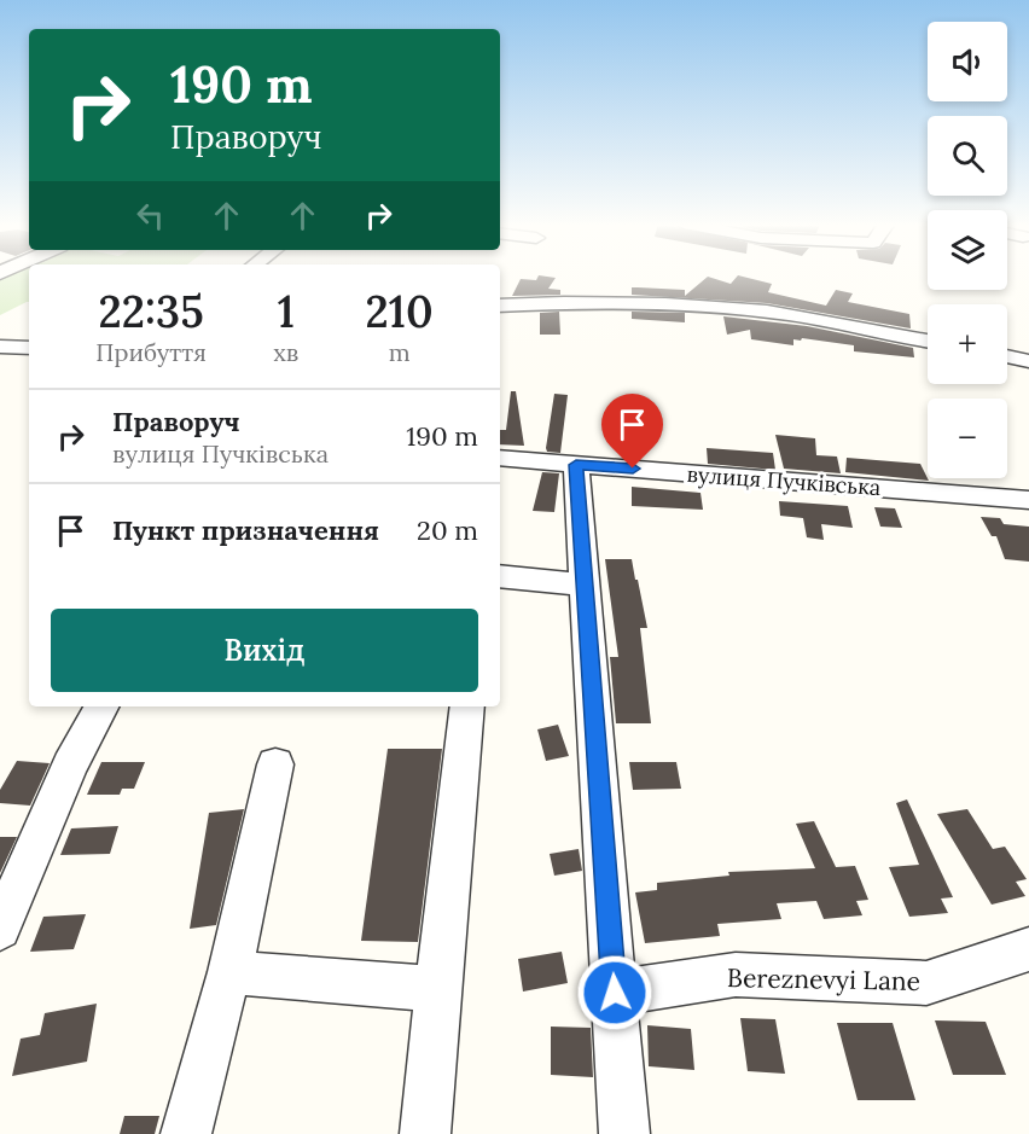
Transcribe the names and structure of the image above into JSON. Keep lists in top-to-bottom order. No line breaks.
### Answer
{"streets":{"street":["вулиця Пучківська","Bereznevyi Lane"]},"page":{"map_buttons":["+","−"],"turn":["190 m","Праворуч"],"eta":["22:35","Прибуття","1","хв","210","m"],"list":[{"name":"Праворуч","note":"вулиця Пучківська","value":"190 m"},{"name":"Пункт призначення","value":"20 m"}],"buttons":"Вихід"}}
